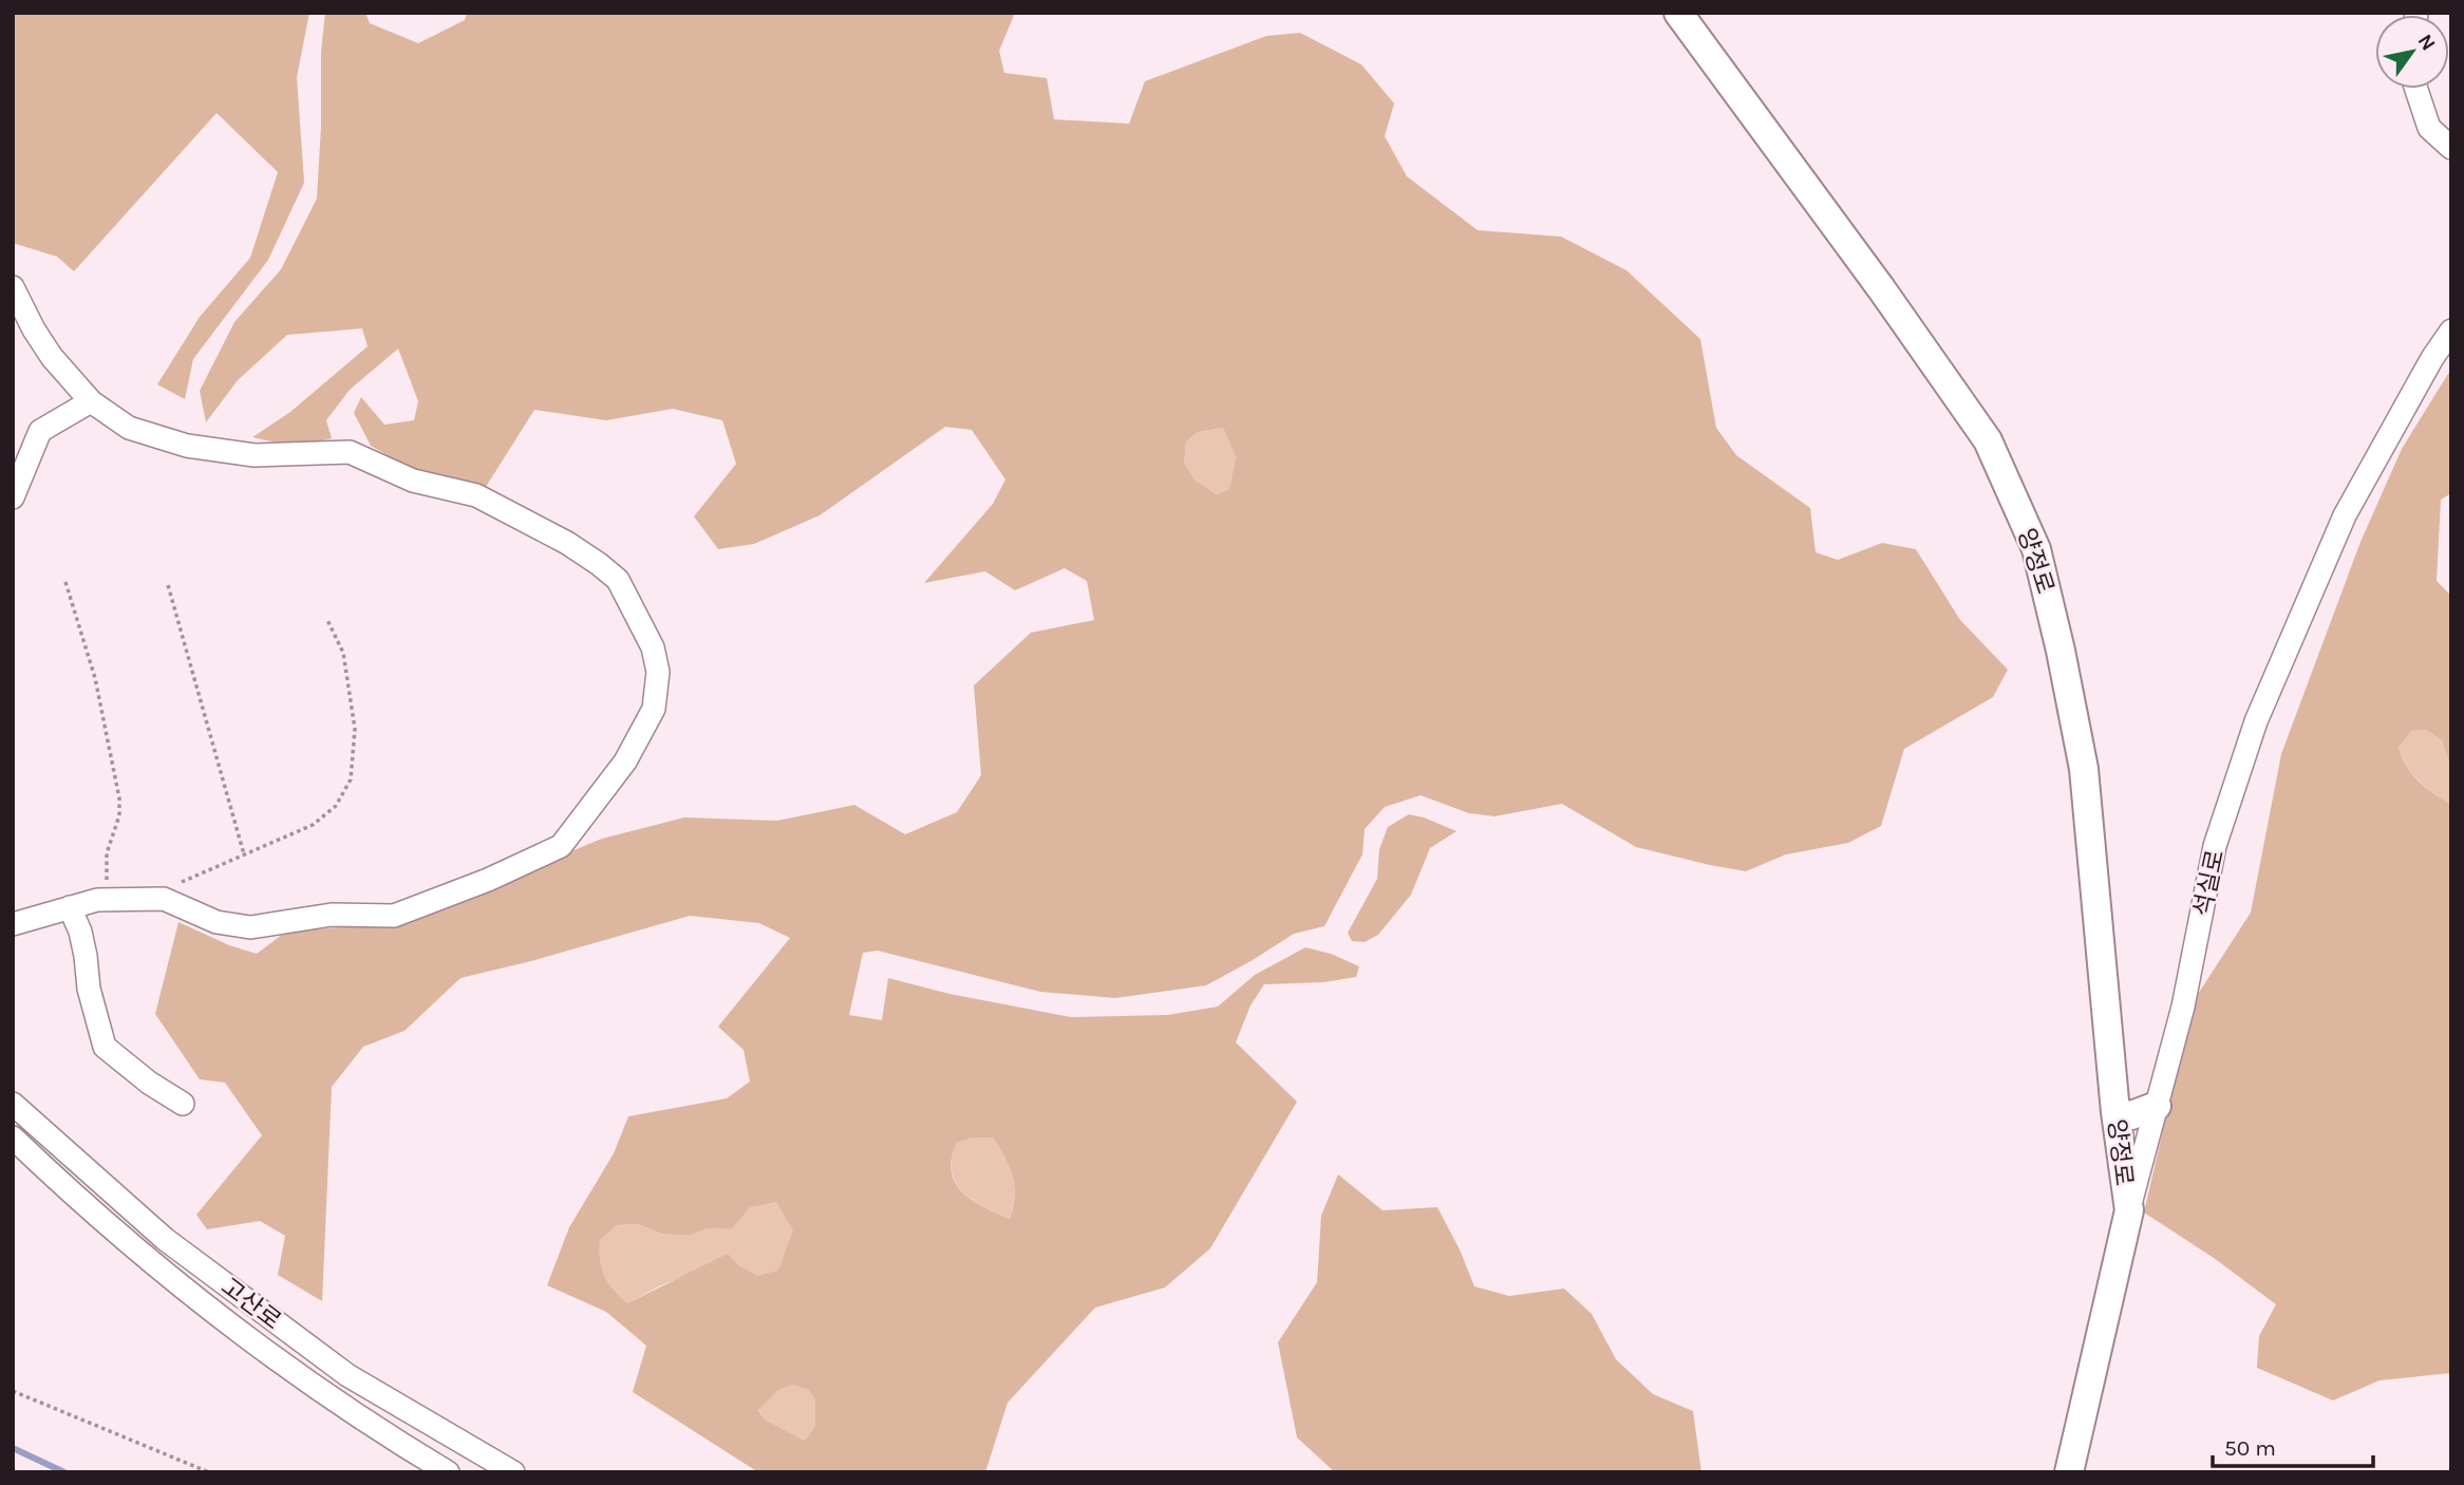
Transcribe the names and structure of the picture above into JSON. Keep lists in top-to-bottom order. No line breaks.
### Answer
{"streets":{"main road":["양정로","석실로"],"street":["고산로"]},"crossings":[["양정로","석실로"]],"scale_bar":"50 m","north":"top right"}
